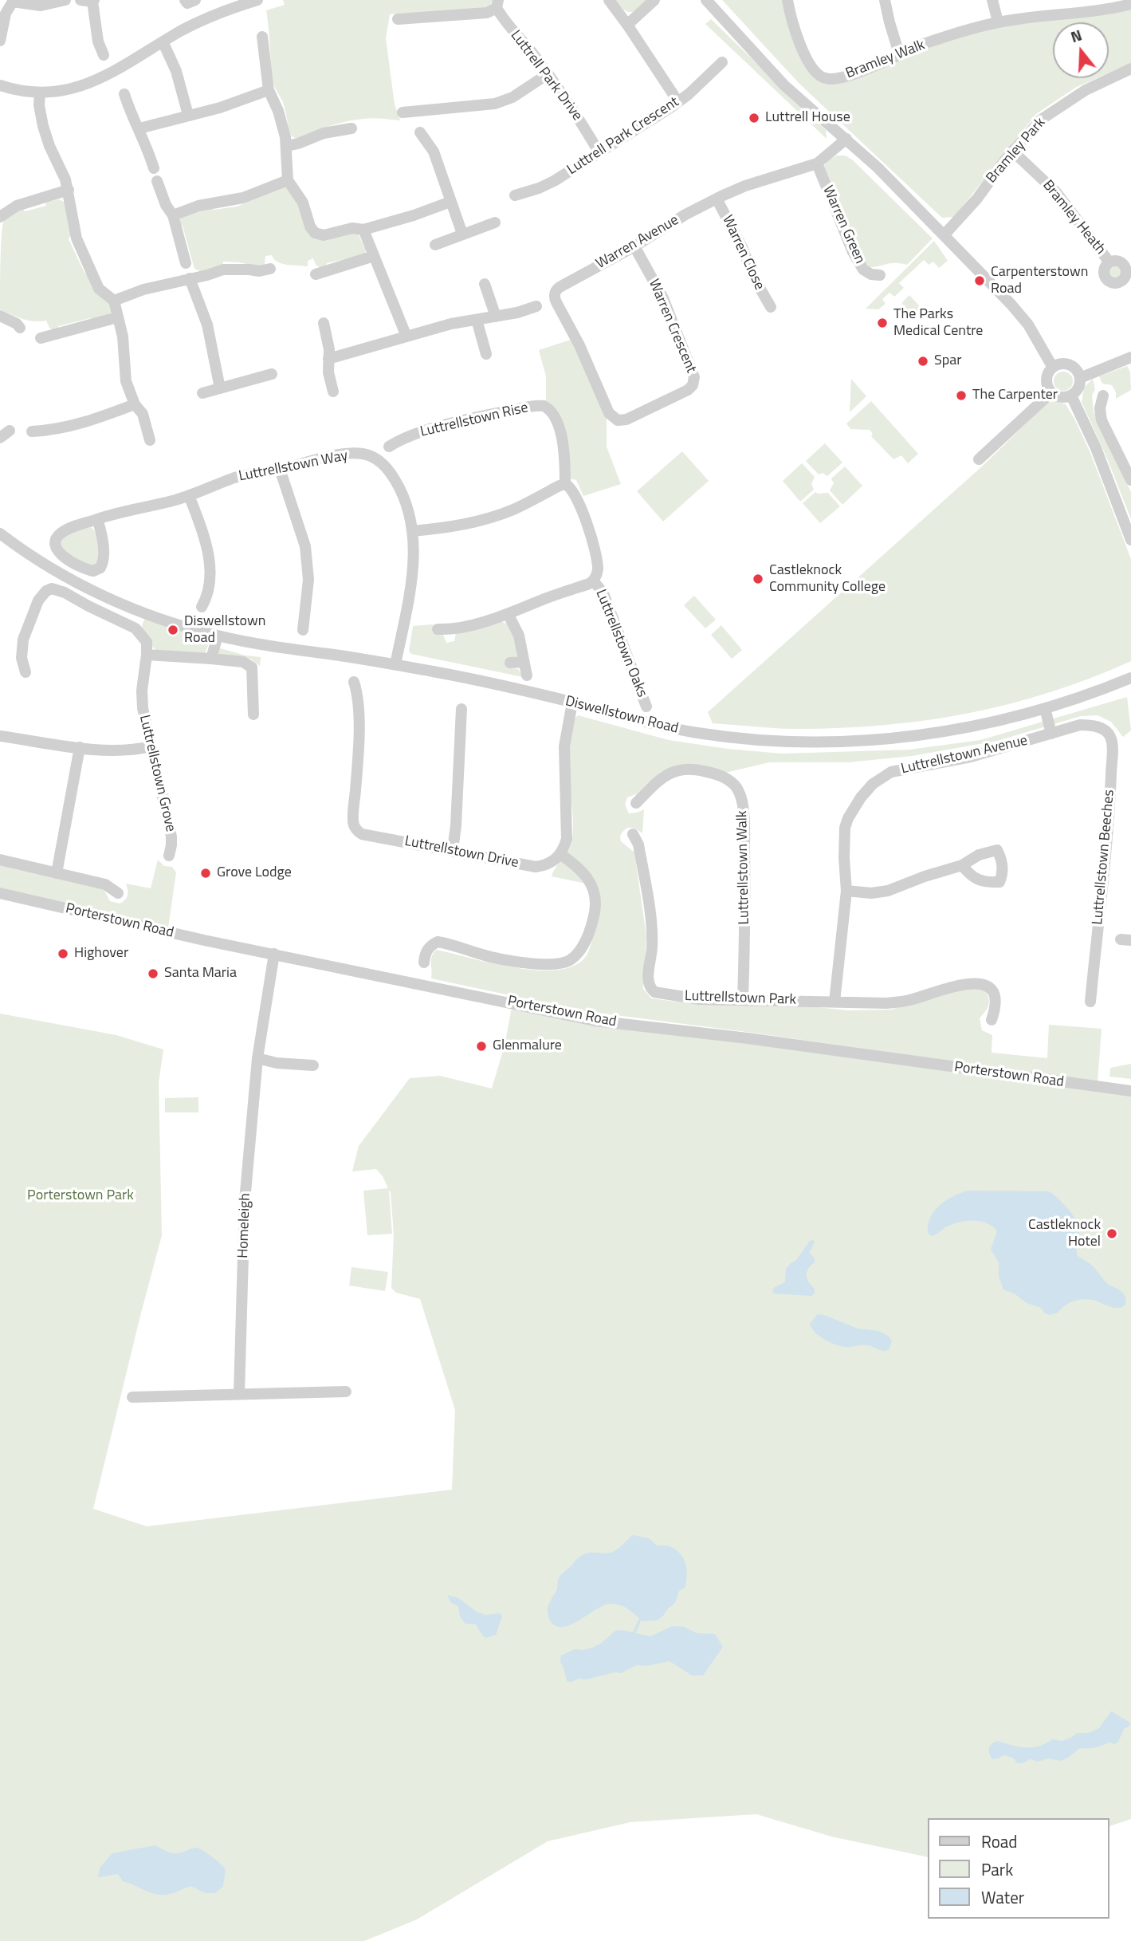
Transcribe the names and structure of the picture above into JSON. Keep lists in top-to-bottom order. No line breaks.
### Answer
{"streets":{"street":["Bramley Walk","Luttrell Park Drive","Luttrell Park Crescent","Bramley Park","Bramley Heath","Warren Green","Warren Avenue","Warren Close","Warren Crescent","Luttrellstown Rise","Luttrellstown Way","Luttrellstown Oaks","Diswellstown Road","Luttrellstown Avenue","Luttrellstown Grove","Luttrellstown Drive","Luttrellstown Beeches","Luttrellstown Walk","Porterstown Road","Luttrellstown Park","Homeleigh"]},"crossings":[["Luttrell Park Drive","Luttrell Park Crescent"],["Bramley Park","Bramley Heath"],["Warren Green","Warren Avenue"],["Warren Avenue","Warren Close"],["Warren Avenue","Warren Crescent"],["Luttrellstown Way","Diswellstown Road"],["Luttrellstown Avenue","Luttrellstown Beeches"],["Luttrellstown Avenue","Luttrellstown Park"],["Luttrellstown Walk","Luttrellstown Park"],["Porterstown Road","Homeleigh"]],"parks":["Porterstown Park"],"places":["Luttrell House","Carpenterstown Road","The Parks Medical Centre","Spar","The Carpenter","Castleknock Community College","Diswellstown Road","Grove Lodge","Highover","Santa Maria","Glenmalure","Castleknock Hotel"],"legend":["Road","Park","Water"],"north":"top"}
